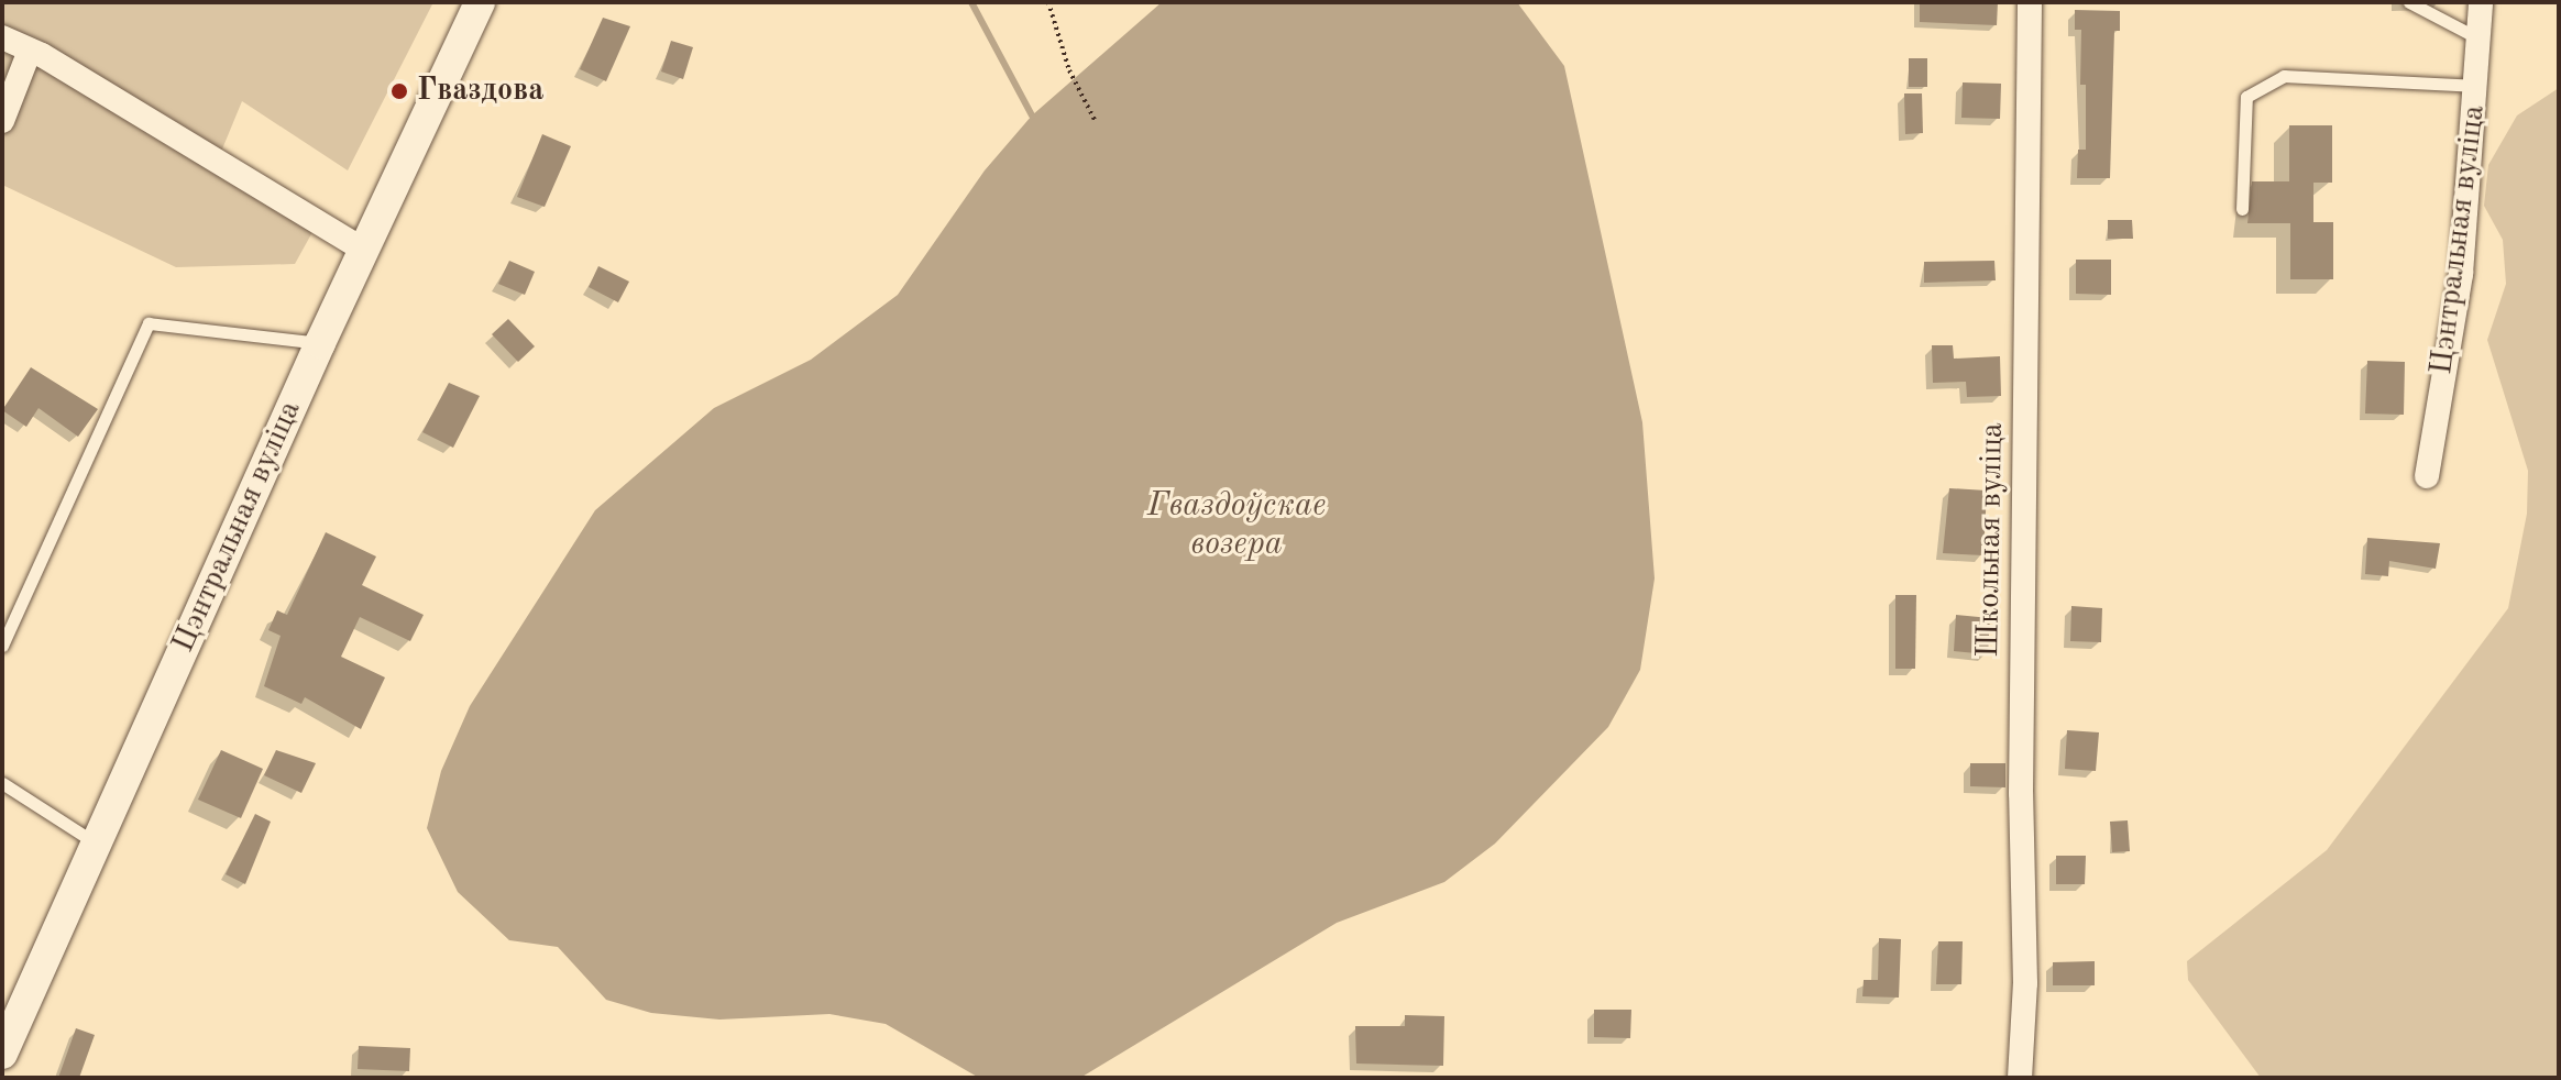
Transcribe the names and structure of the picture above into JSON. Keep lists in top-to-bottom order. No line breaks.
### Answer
{"streets":{"street":["Цэнтральная вуліца","Школьная вуліца"]},"water":["Гваздоўскае возера"],"places":["Гваздова"]}
